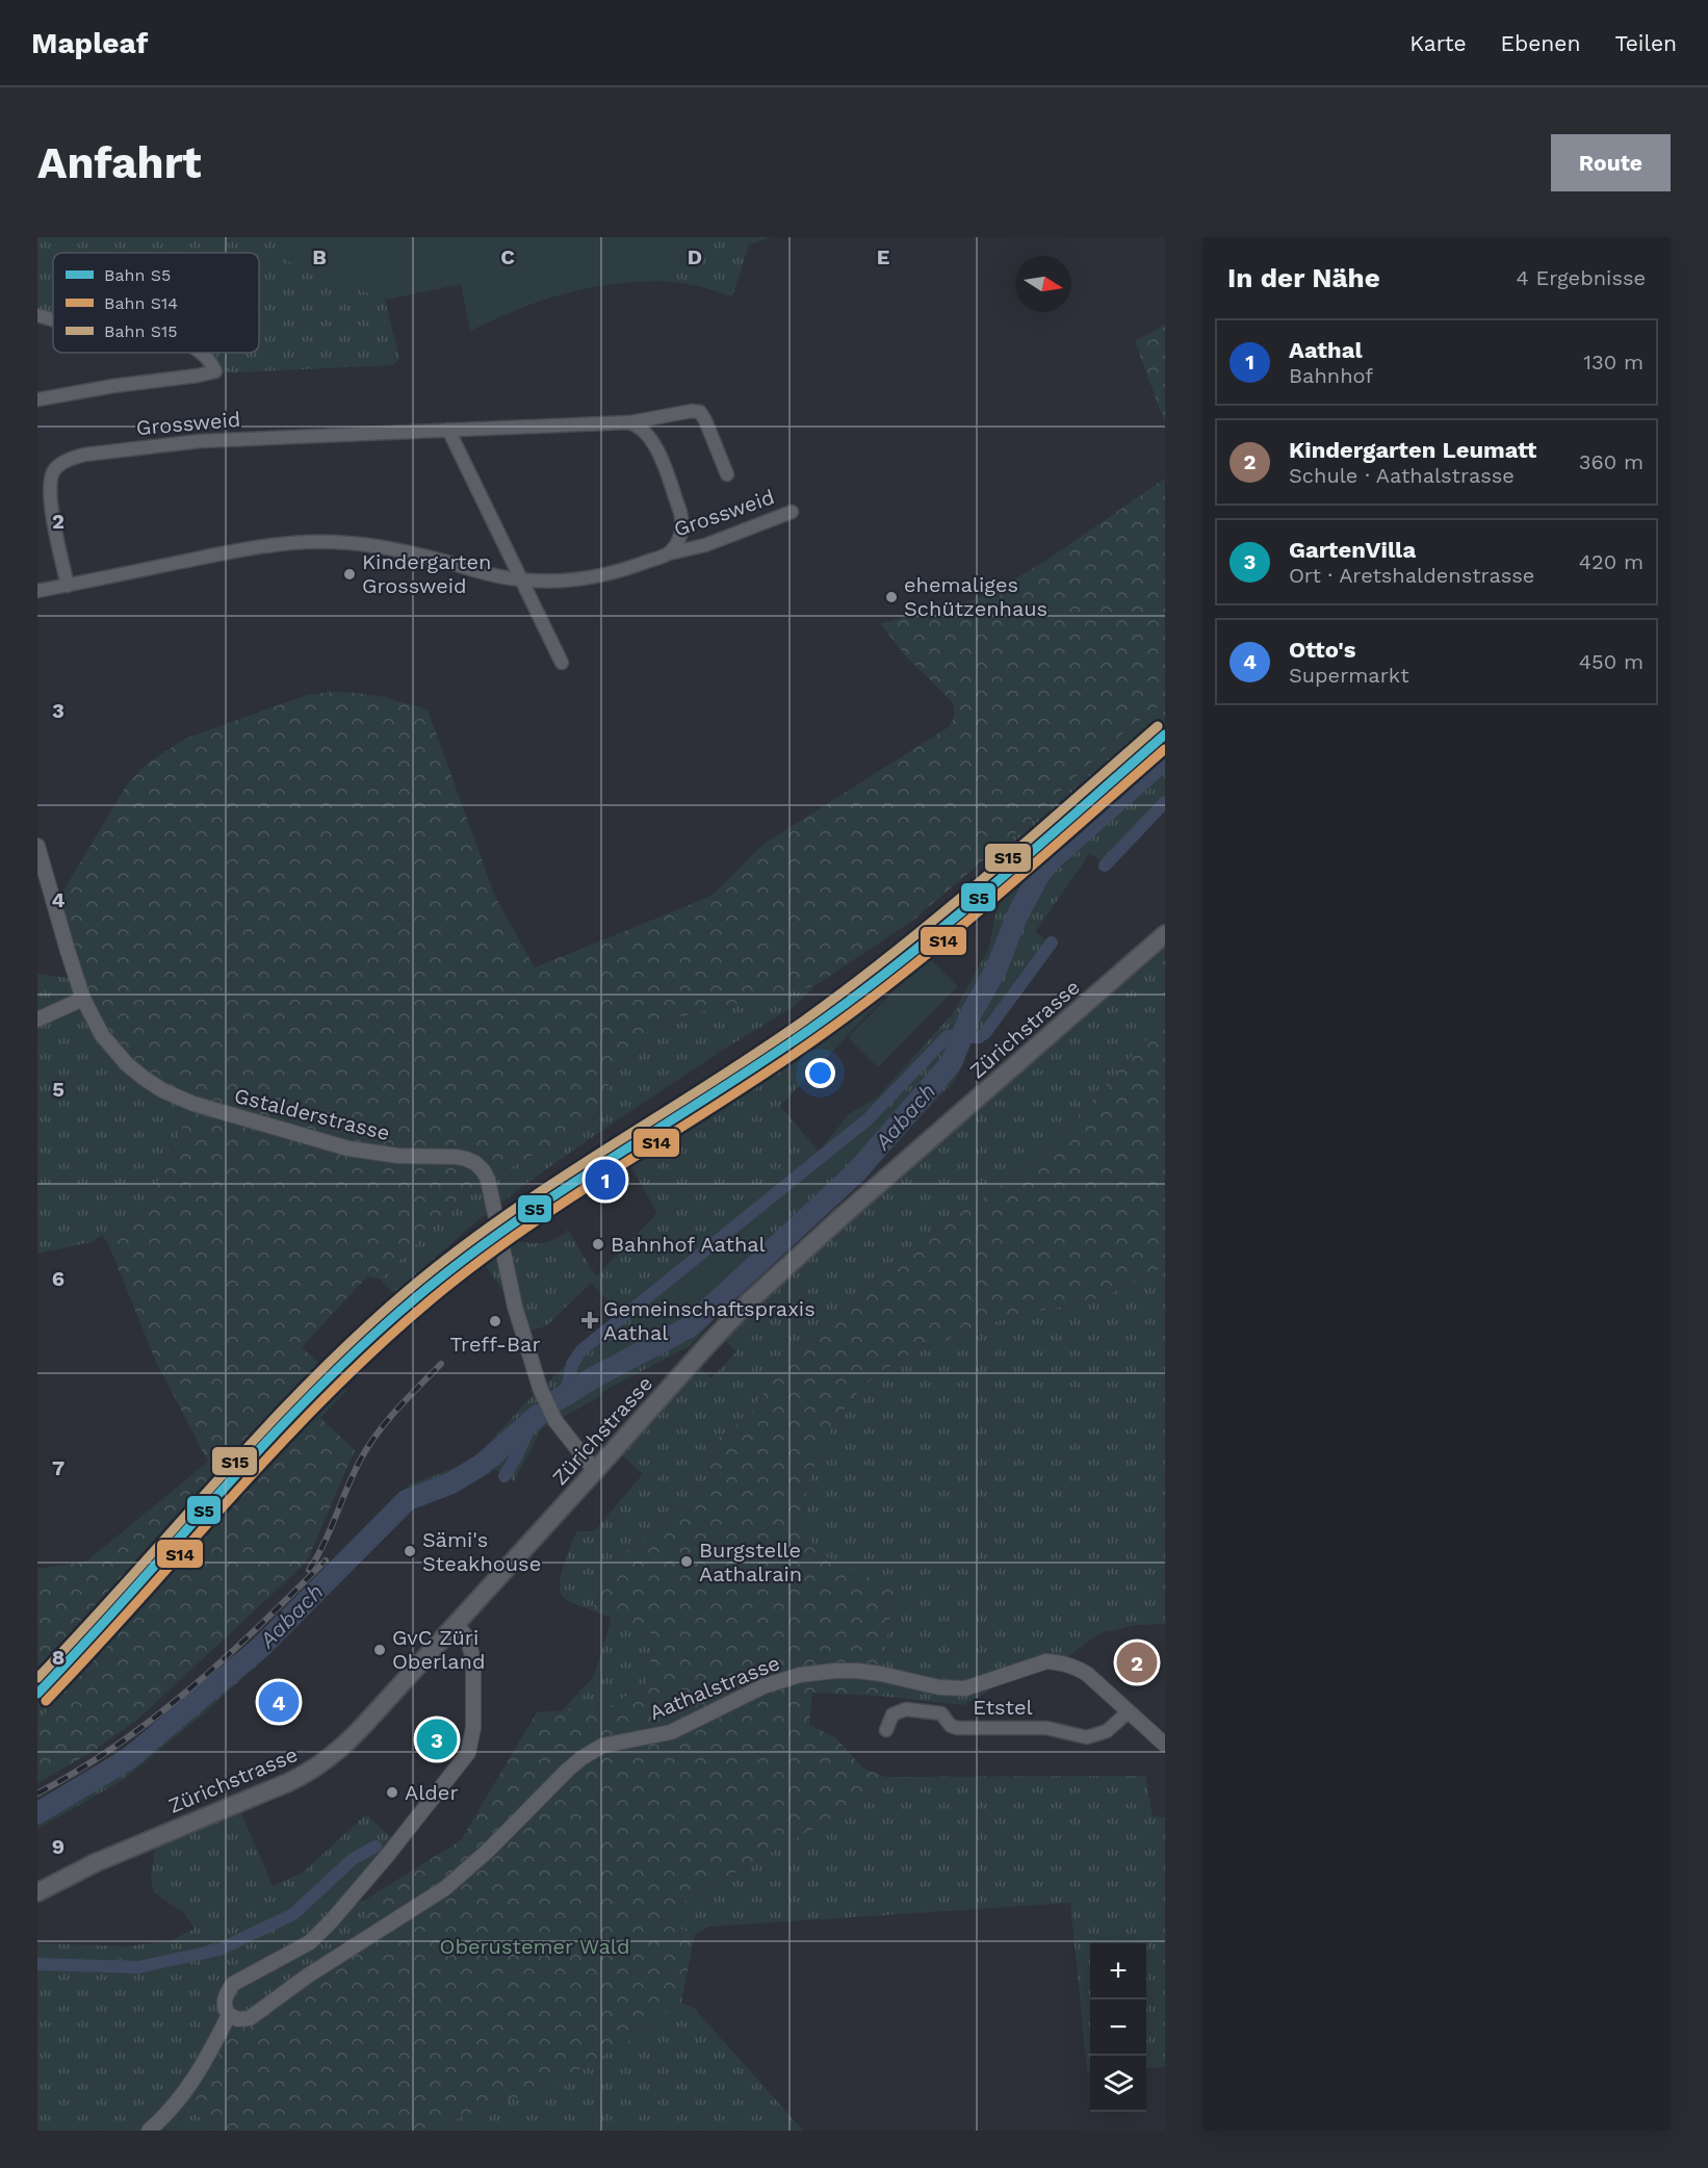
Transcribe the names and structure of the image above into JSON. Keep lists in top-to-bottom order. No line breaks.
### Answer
{"streets":{"main road":["Zürichstrasse"],"street":["Grossweid","Gstalderstrasse","Aathalstrasse","Etstel"]},"crossings":[["Zürichstrasse","Gstalderstrasse"],["Aathalstrasse","Etstel"]],"water":["Aabach"],"parks":["Oberustemer Wald"],"places":{"other":["Kindergarten Grossweid","ehemaliges Schützenhaus","Bahnhof Aathal","Treff-Bar","Sämi's Steakhouse","Burgstelle Aathalrain","GvC Züri Oberland","Alder"],"health":["Gemeinschaftspraxis Aathal"]},"lines":["rail line S15","rail line S5","rail line S14"],"legend":["Bahn S5","Bahn S14","Bahn S15"],"north":"right","page":{"header":"Mapleaf","nav":["Karte","Ebenen","Teilen"],"buttons":"Route","title":"Anfahrt","heading":["In der Nähe","4 Ergebnisse"],"list":[{"mark":"1","name":"Aathal","note":"Bahnhof","value":"130 m"},{"mark":"2","name":"Kindergarten Leumatt","note":"Schule · Aathalstrasse","value":"360 m"},{"mark":"3","name":"GartenVilla","note":"Ort · Aretshaldenstrasse","value":"420 m"},{"mark":"4","name":"Otto's","note":"Supermarkt","value":"450 m"}],"pins":["1","2","4","3"],"map_buttons":["+","−"]},"grid":{"columns":["B","C","D","E"],"rows":["2","3","4","5","6","7","8","9"]}}
